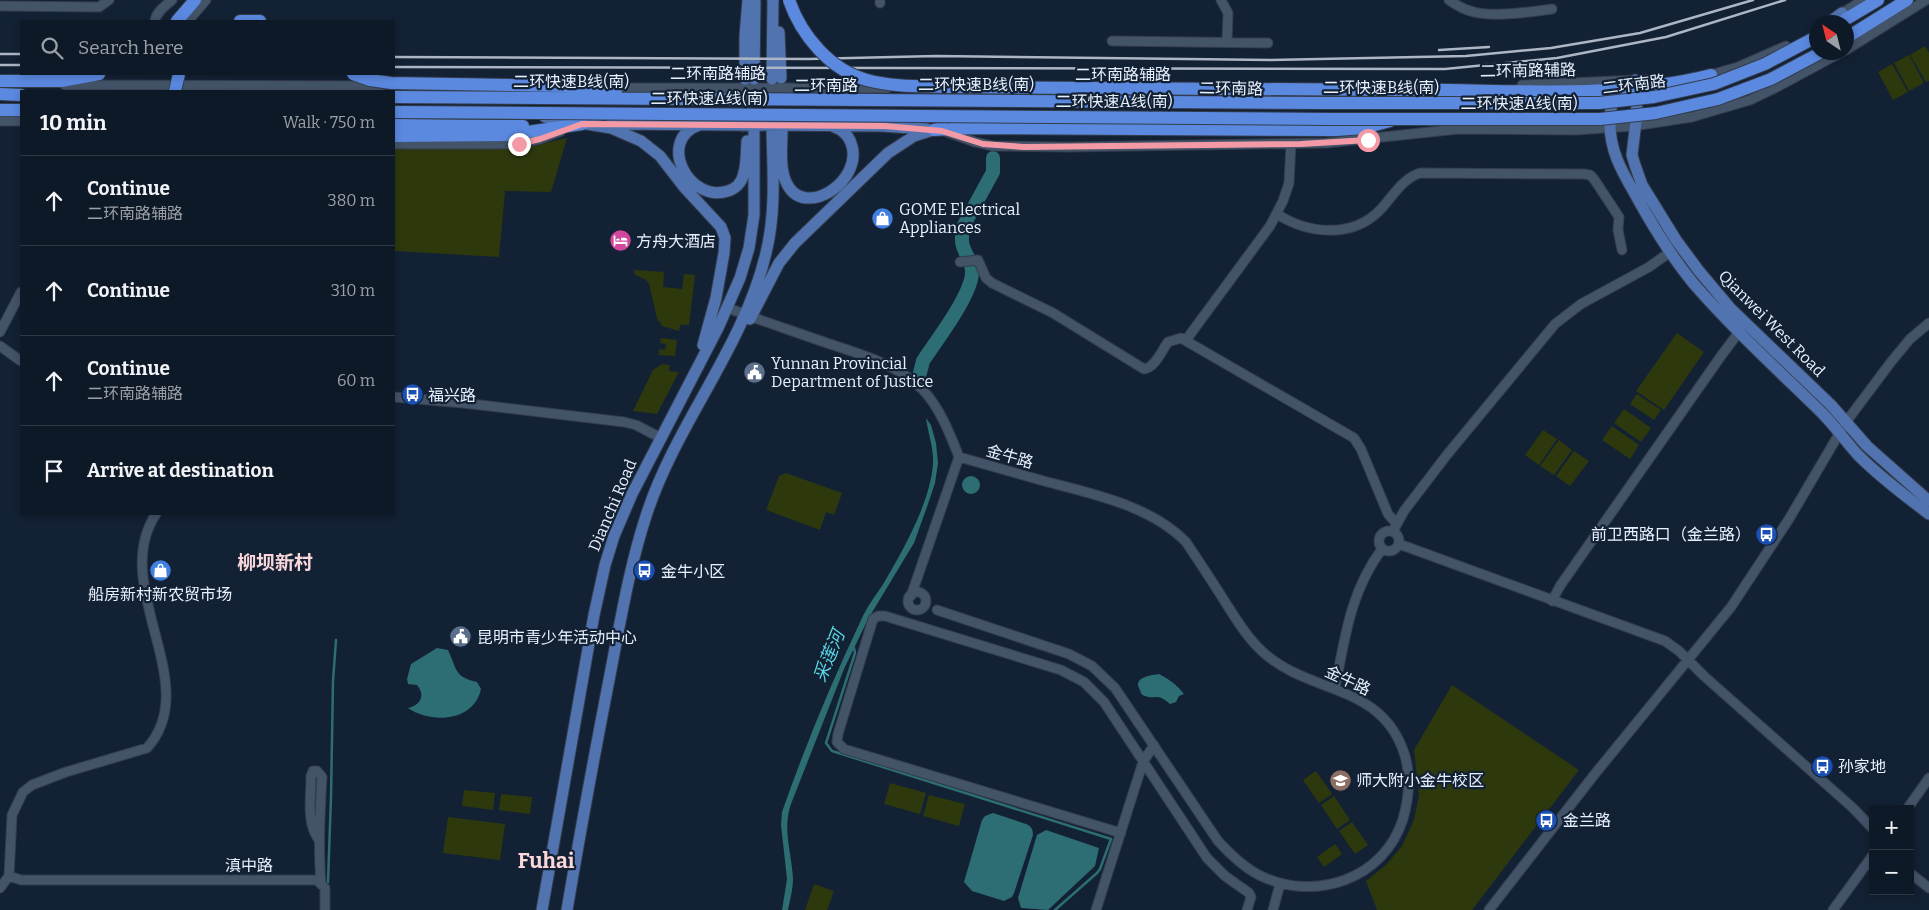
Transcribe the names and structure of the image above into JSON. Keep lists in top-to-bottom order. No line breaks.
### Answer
{"streets":{"highway":["二环快速B线(南)","二环快速A线(南)"],"main road":["二环南路","Qianwei West Road","Dianchi Road"],"street":["二环南路辅路","金牛路","滇中路"]},"crossings":[["二环南路辅路","二环南路"],["二环南路辅路","Qianwei West Road"],["二环南路","Qianwei West Road"]],"districts":["柳坝新村","Fuhai"],"water":["采莲河"],"places":{"shop":["GOME Electrical Appliances","船房新村新农贸市场"],"hotel":["方舟大酒店"],"public building":["Yunnan Provincial Department of Justice","昆明市青少年活动中心"],"bus stop":["福兴路","前卫西路口（金兰路）","金牛小区","孙家地","金兰路"],"school or university":["师大附小金牛校区"]},"north":"top left","page":{"search":"Search here","heading":["10 min","Walk · 750 m"],"list":[["Continue","二环南路辅路","380 m"],["Continue","310 m"],["Continue","二环南路辅路","60 m"],"Arrive at destination"],"map_buttons":["+","−"]}}
